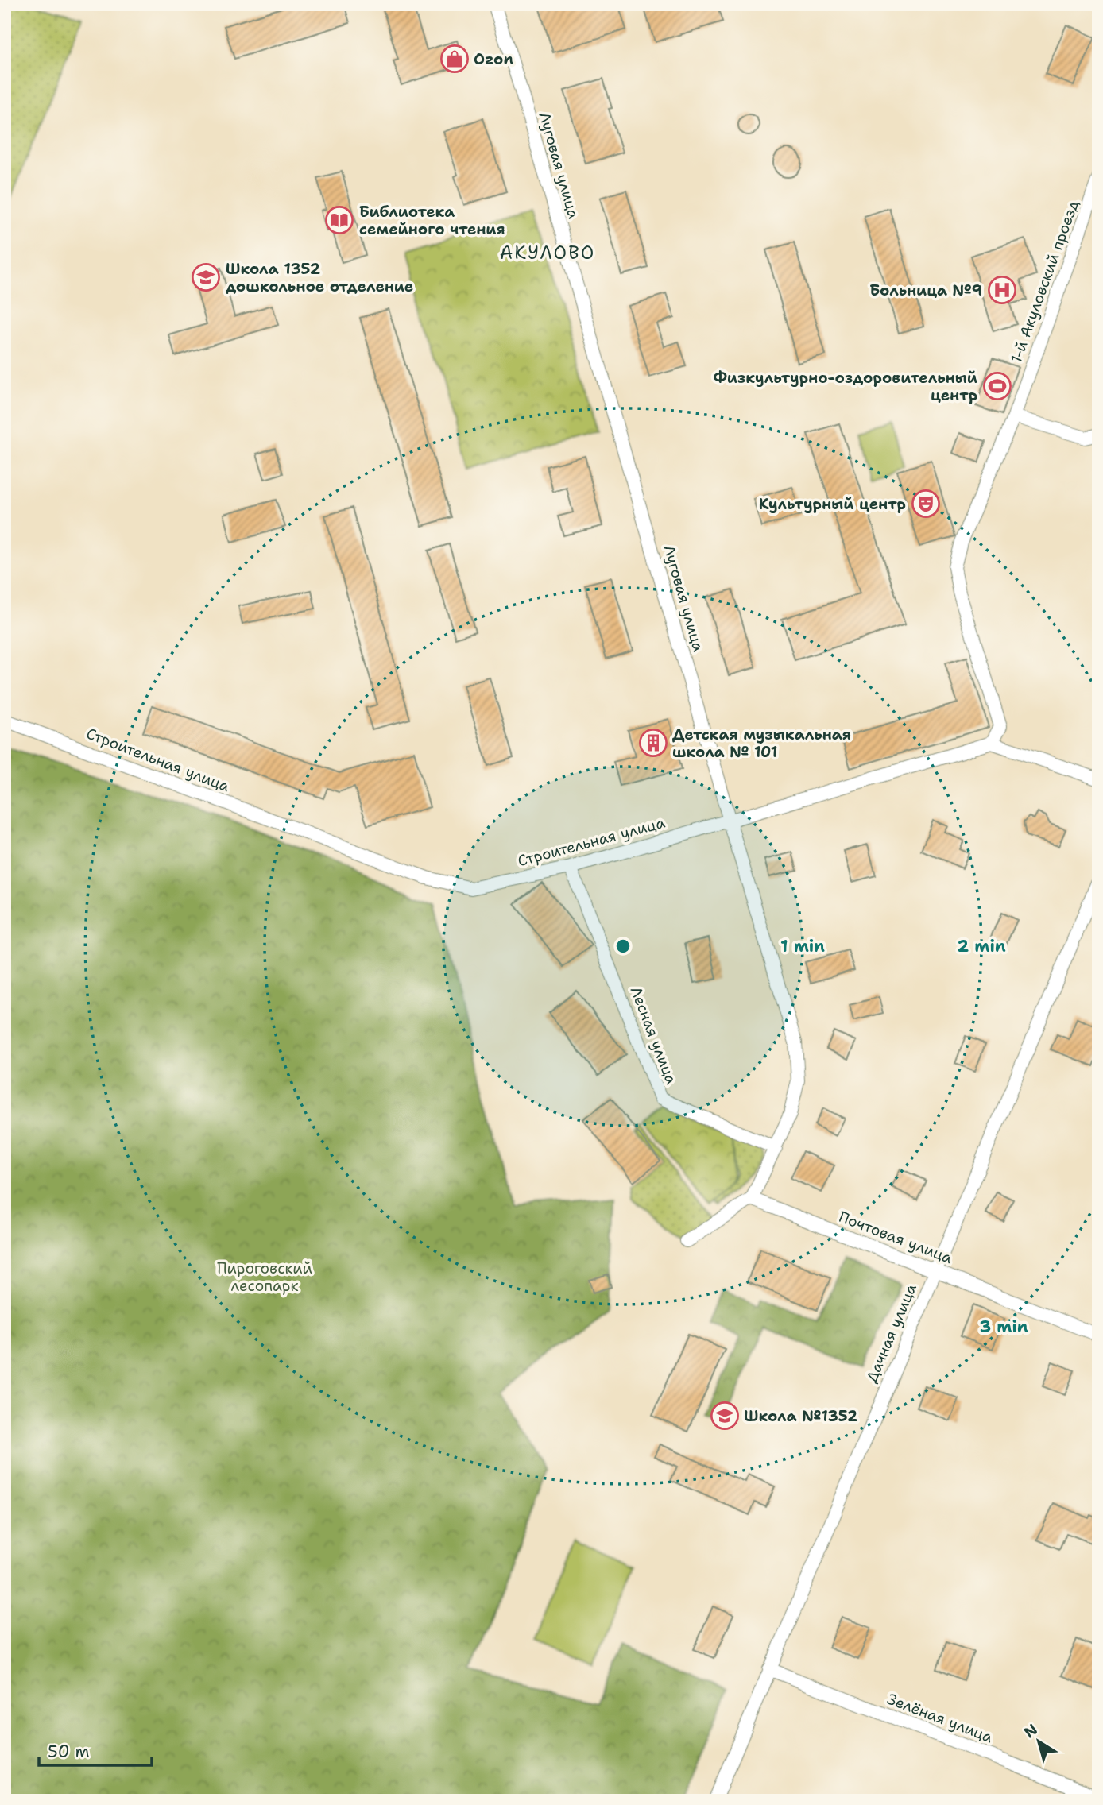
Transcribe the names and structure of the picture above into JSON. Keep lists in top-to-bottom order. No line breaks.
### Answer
{"streets":{"street":["Луговая улица","1-й Акуловский проезд","Строительная улица","Лесная улица","Почтовая улица","Дачная улица","Зелёная улица"]},"crossings":[["Луговая улица","Строительная улица"],["Луговая улица","Лесная улица"],["Луговая улица","Почтовая улица"],["1-й Акуловский проезд","Строительная улица"],["Строительная улица","Лесная улица"],["Почтовая улица","Дачная улица"],["Дачная улица","Зелёная улица"]],"districts":["АКУЛОВО"],"parks":["Пироговский лесопарк"],"places":{"shop":["Ozon"],"library":["Библиотека семейного чтения"],"school or university":["Школа 1352 дошкольное отделение","Школа №1352"],"hospital":["Больница №9"],"sports":["Физкультурно-оздоровительный центр"],"theatre":["Культурный центр"],"building":["Детская музыкальная школа № 101"]},"scale_bar":"50 m","north":"top left","rings":["1 min","2 min","3 min"]}
